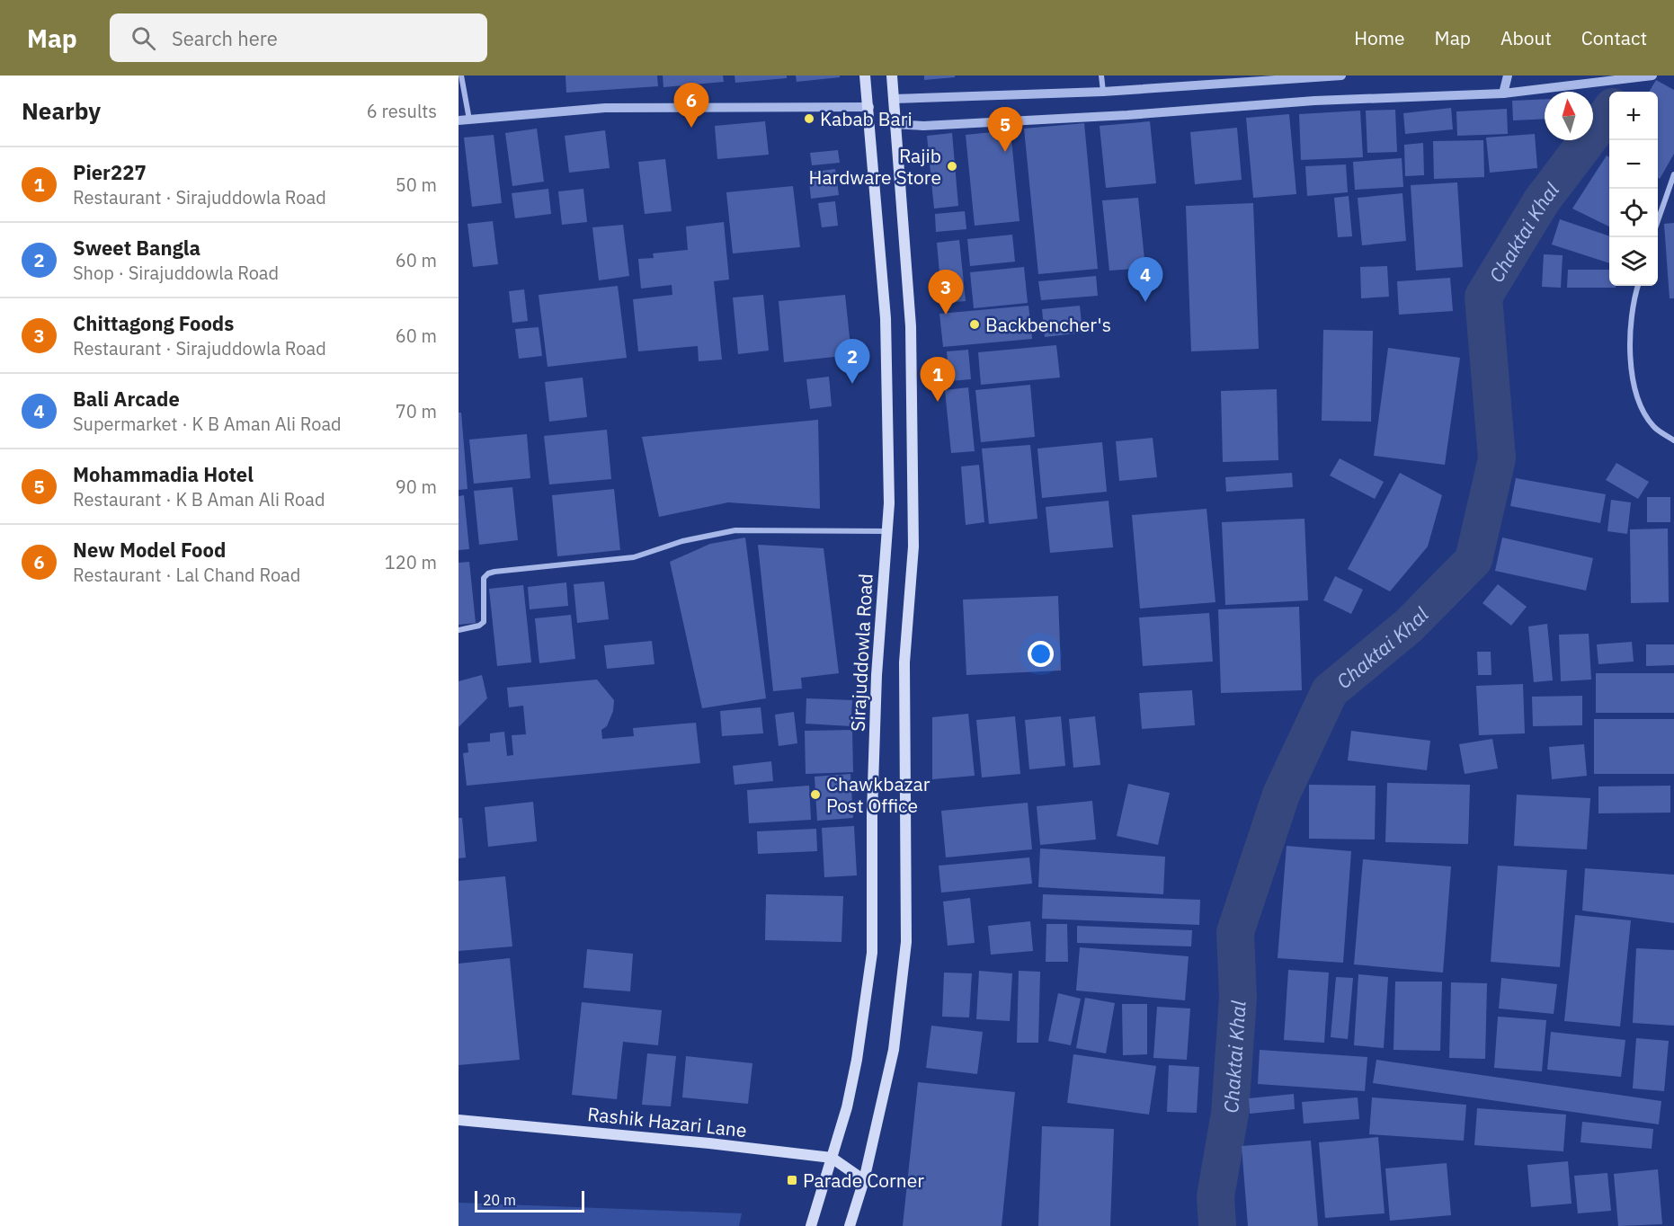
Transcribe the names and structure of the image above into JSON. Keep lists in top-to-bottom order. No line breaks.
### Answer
{"streets":{"main road":["Sirajuddowla Road","Rashik Hazari Lane"]},"crossings":[["Sirajuddowla Road","Rashik Hazari Lane"]],"water":["Chaktai Khal"],"places":{"other":["Kabab Bari","Rajib Hardware Store","Backbencher's","Chawkbazar Post Office"],"transit":["Parade Corner"]},"scale_bar":"20 m","north":"top","page":{"header":"Map","search":"Search here","nav":["Home","Map","About","Contact"],"heading":["Nearby","6 results"],"pins":["6","5","4","3","2","1"],"map_buttons":["+","−"],"list":[{"mark":"1","name":"Pier227","note":"Restaurant · Sirajuddowla Road","value":"50 m"},{"mark":"2","name":"Sweet Bangla","note":"Shop · Sirajuddowla Road","value":"60 m"},{"mark":"3","name":"Chittagong Foods","note":"Restaurant · Sirajuddowla Road","value":"60 m"},{"mark":"4","name":"Bali Arcade","note":"Supermarket · K B Aman Ali Road","value":"70 m"},{"mark":"5","name":"Mohammadia Hotel","note":"Restaurant · K B Aman Ali Road","value":"90 m"},{"mark":"6","name":"New Model Food","note":"Restaurant · Lal Chand Road","value":"120 m"}],"scale":"20 m"}}
